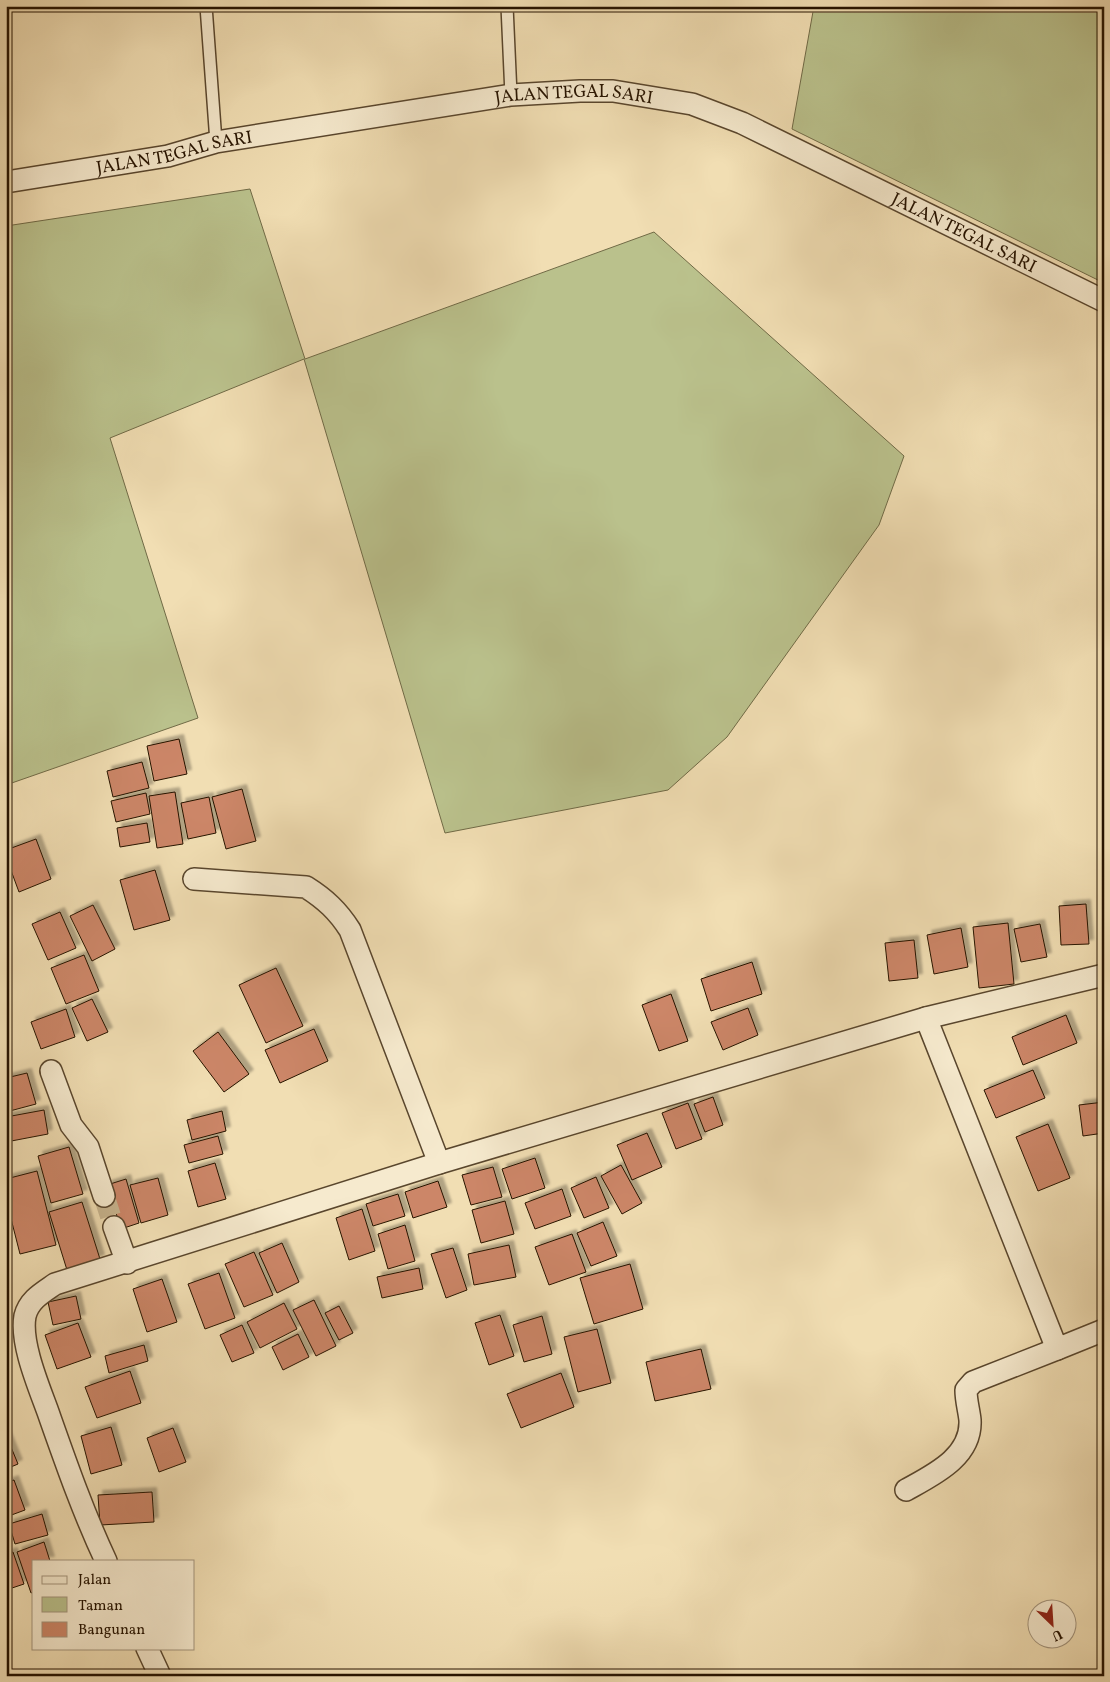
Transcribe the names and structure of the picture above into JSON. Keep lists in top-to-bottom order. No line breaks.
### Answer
{"streets":{"street":["JALAN TEGAL SARI"]},"legend":["Jalan","Taman","Bangunan"],"north":"bottom right"}
